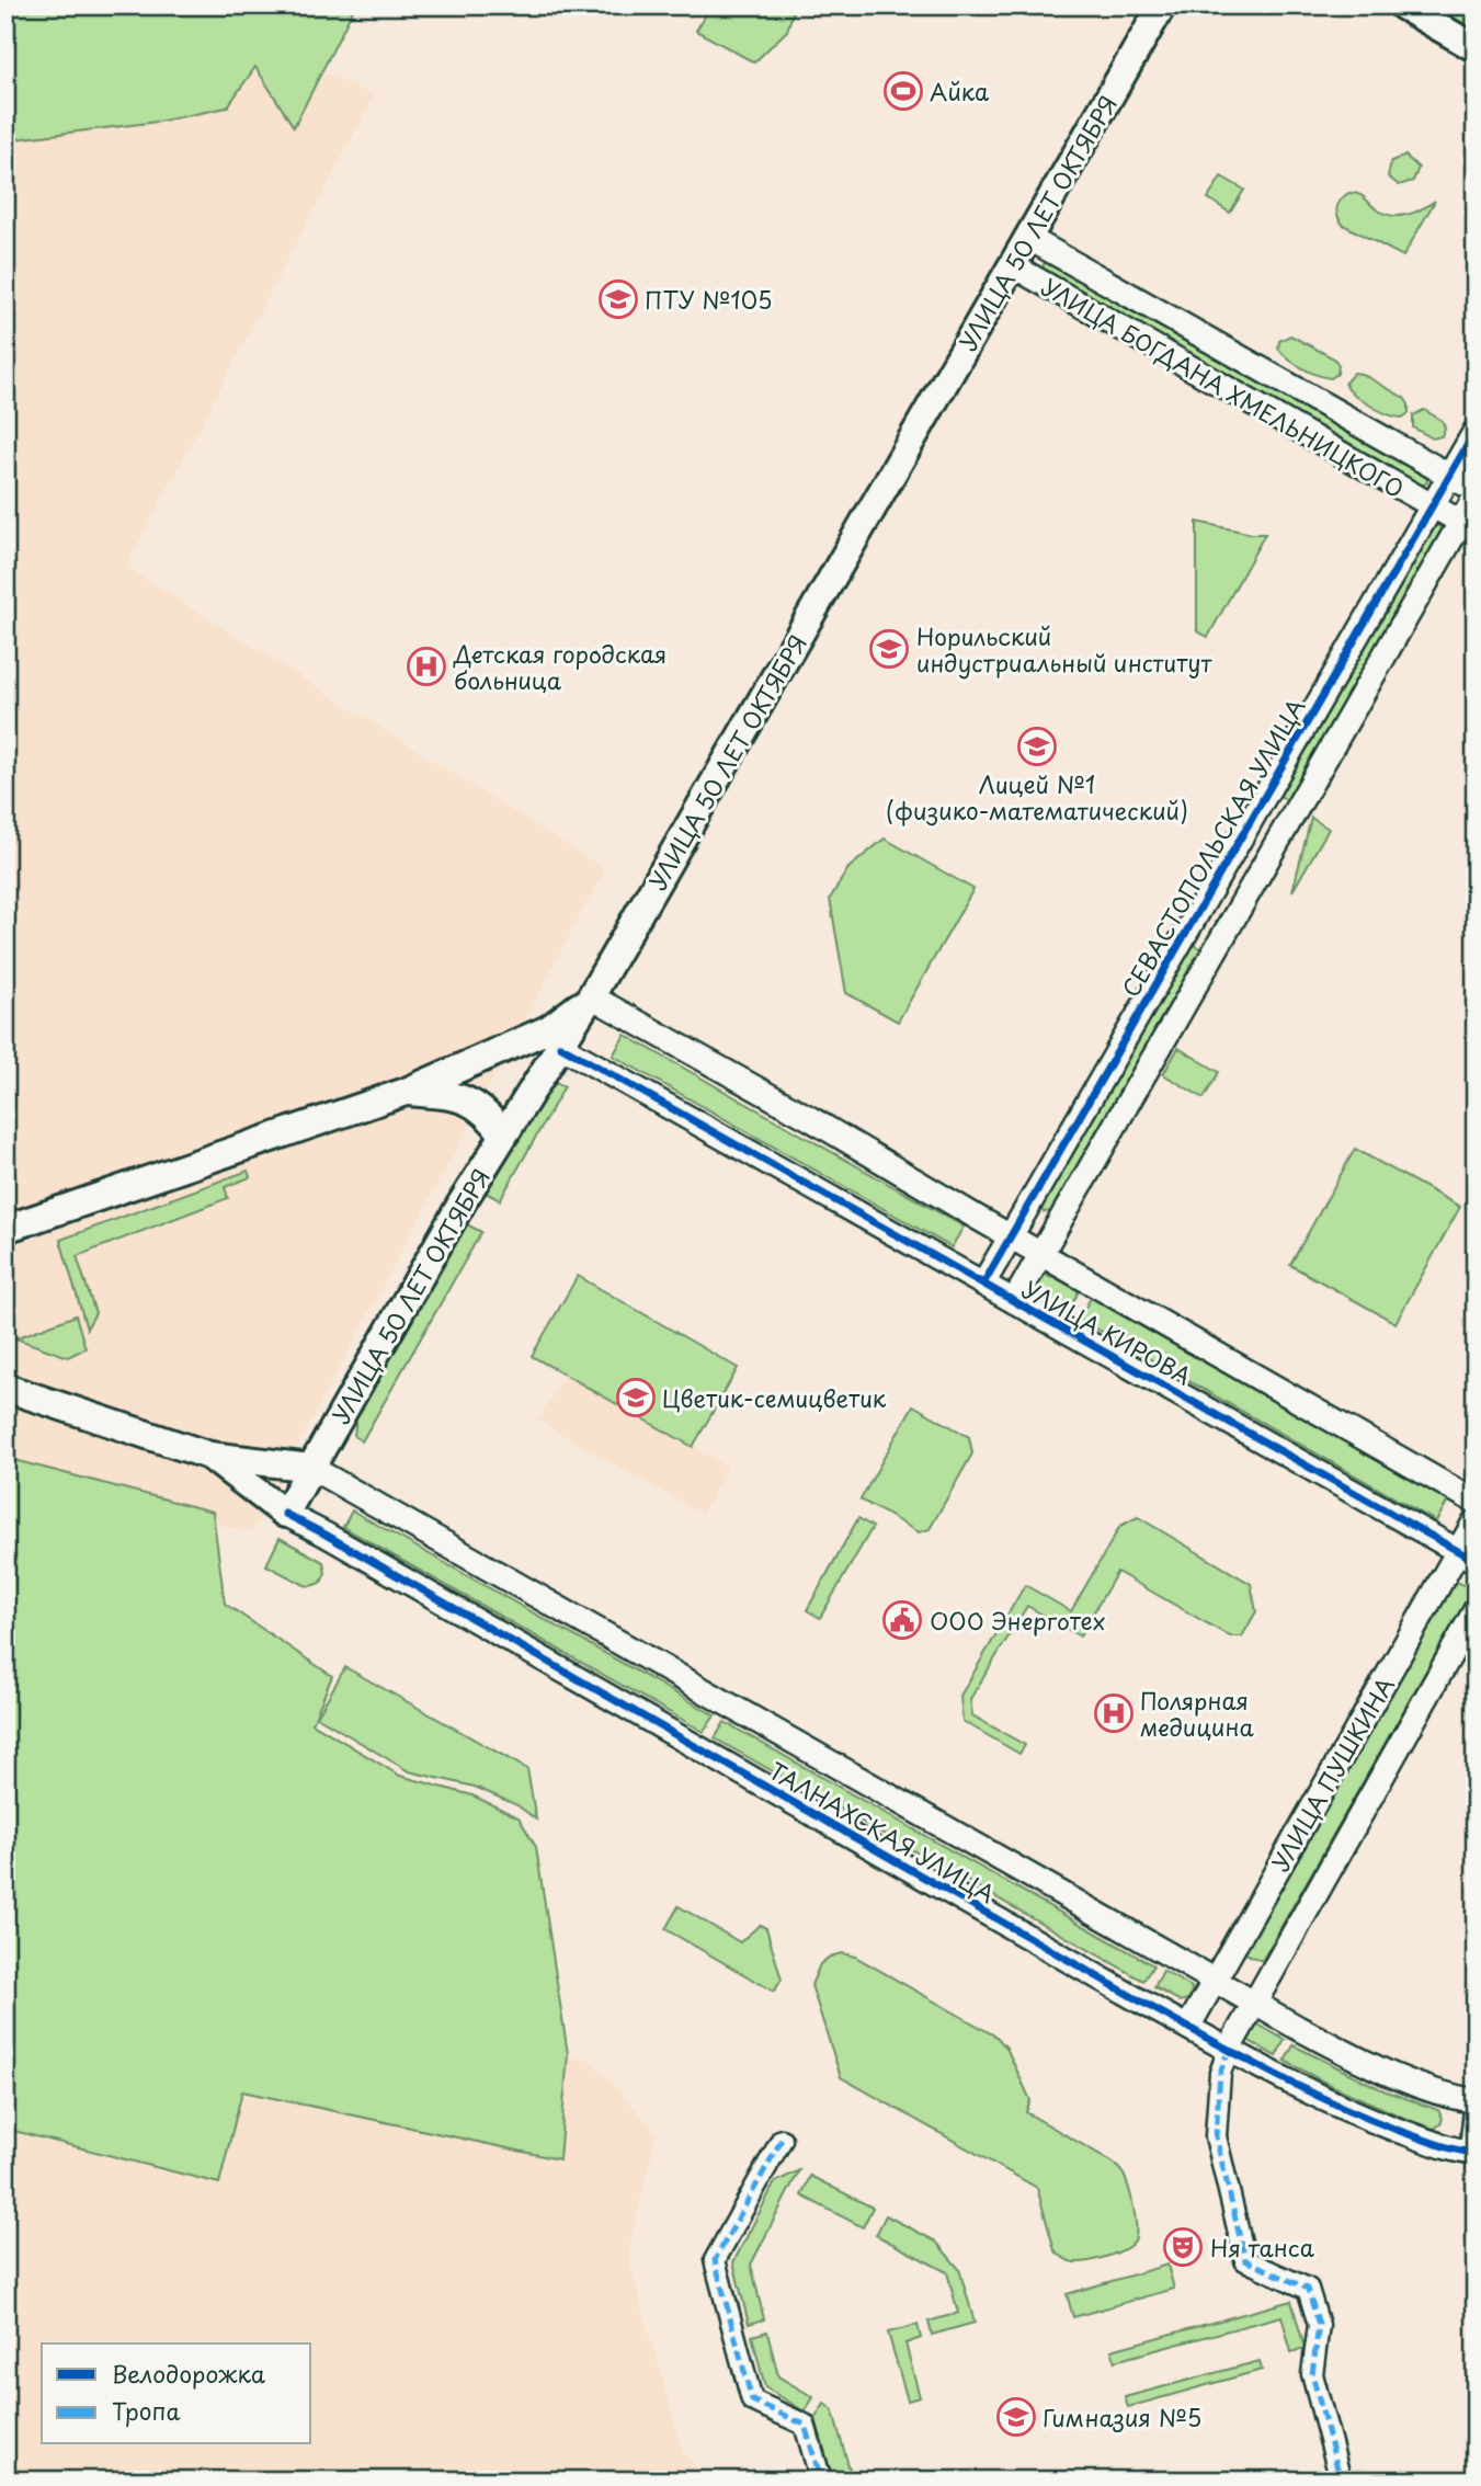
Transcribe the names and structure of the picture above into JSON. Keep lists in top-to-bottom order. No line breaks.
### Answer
{"streets":{"main road":["УЛИЦА 50 ЛЕТ ОКТЯБРЯ","ТАЛНАХСКАЯ УЛИЦА"],"street":["УЛИЦА БОГДАНА ХМЕЛЬНИЦКОГО","СЕВАСТОПОЛЬСКАЯ УЛИЦА","УЛИЦА КИРОВА","УЛИЦА ПУШКИНА"]},"crossings":[["УЛИЦА 50 ЛЕТ ОКТЯБРЯ","УЛИЦА БОГДАНА ХМЕЛЬНИЦКОГО"],["УЛИЦА 50 ЛЕТ ОКТЯБРЯ","УЛИЦА КИРОВА"],["УЛИЦА 50 ЛЕТ ОКТЯБРЯ","ТАЛНАХСКАЯ УЛИЦА"],["УЛИЦА БОГДАНА ХМЕЛЬНИЦКОГО","СЕВАСТОПОЛЬСКАЯ УЛИЦА"],["СЕВАСТОПОЛЬСКАЯ УЛИЦА","УЛИЦА КИРОВА"],["УЛИЦА КИРОВА","УЛИЦА ПУШКИНА"],["УЛИЦА ПУШКИНА","ТАЛНАХСКАЯ УЛИЦА"]],"places":{"sports":["Айка"],"school or university":["ПТУ №105","Норильский индустриальный институт","Лицей №1 (физико-математический)","Цветик-семицветик","Гимназия №5"],"hospital":["Детская городская больница","Полярная медицина"],"public building":["ООО Энерготех"],"theatre":["Ня танса"]},"legend":["Велодорожка","Тропа"]}
